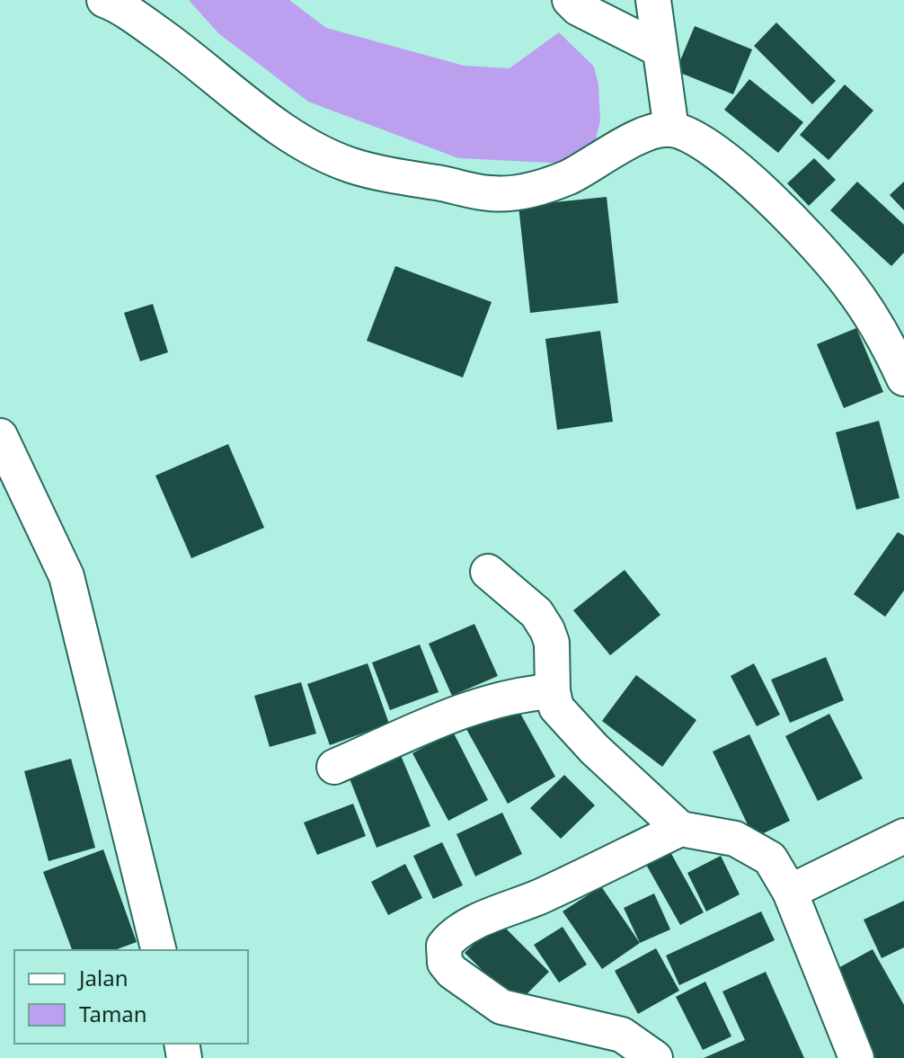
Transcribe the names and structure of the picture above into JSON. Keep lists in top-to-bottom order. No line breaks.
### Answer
{"legend":["Jalan","Taman"]}
